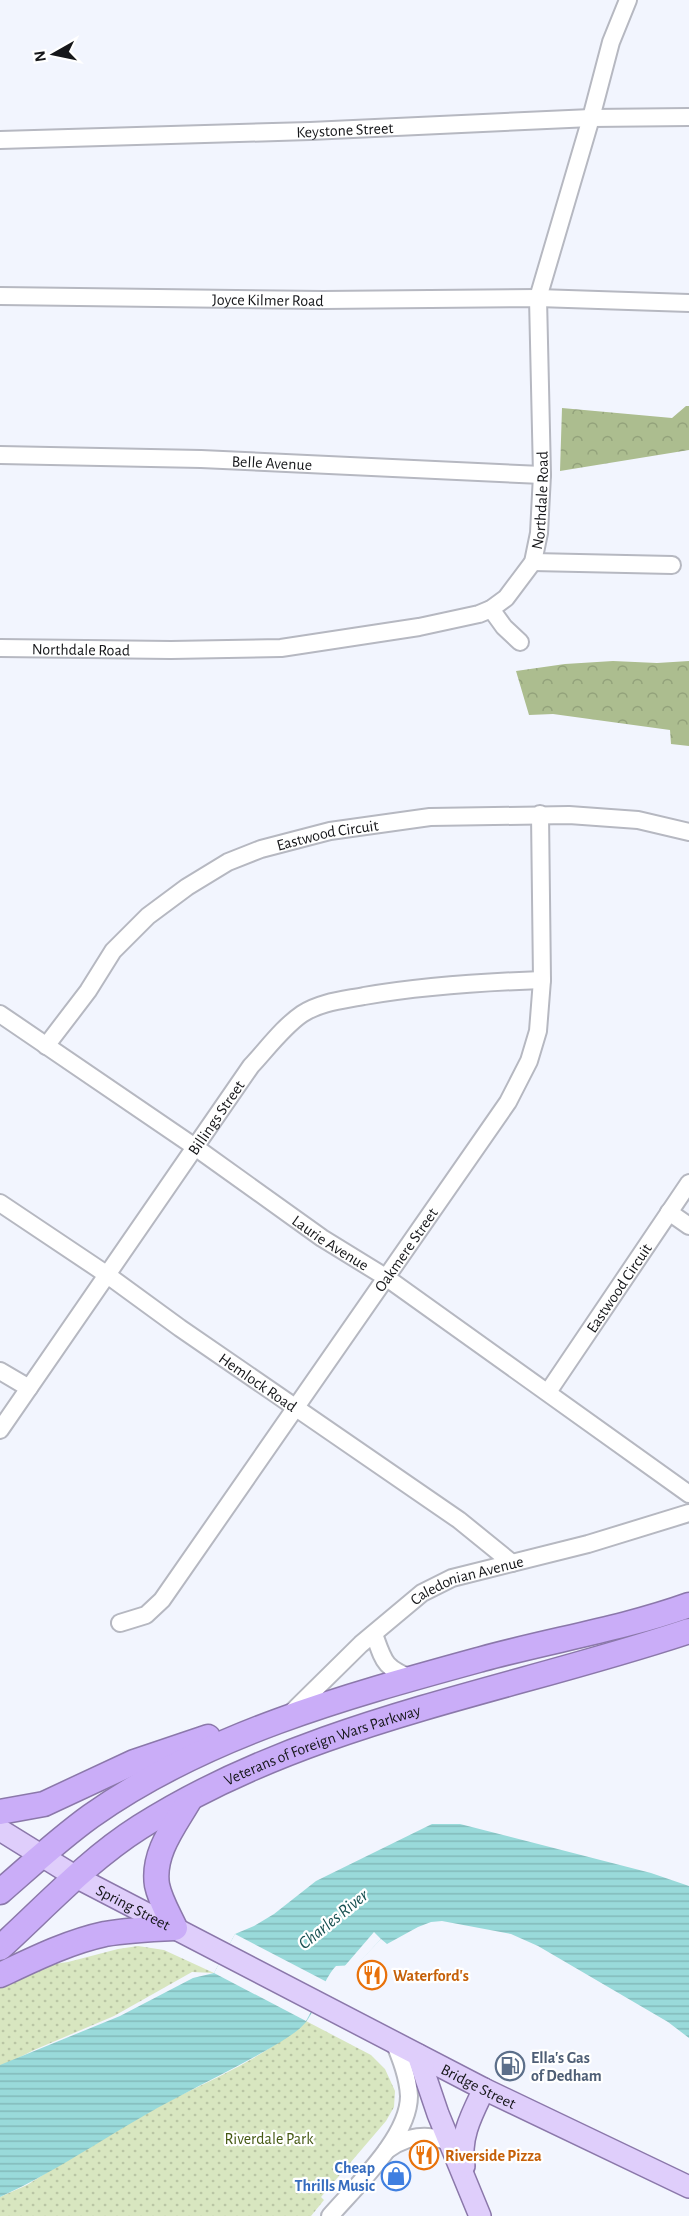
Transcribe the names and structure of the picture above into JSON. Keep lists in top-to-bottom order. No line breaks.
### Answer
{"streets":{"highway":["Veterans of Foreign Wars Parkway"],"main road":["Spring Street","Bridge Street"],"street":["Keystone Street","Joyce Kilmer Road","Belle Avenue","Northdale Road","Eastwood Circuit","Billings Street","Laurie Avenue","Oakmere Street","Hemlock Road","Caledonian Avenue"]},"crossings":[["Keystone Street","Northdale Road"],["Joyce Kilmer Road","Northdale Road"],["Belle Avenue","Northdale Road"],["Eastwood Circuit","Laurie Avenue"],["Eastwood Circuit","Oakmere Street"],["Billings Street","Laurie Avenue"],["Billings Street","Oakmere Street"],["Billings Street","Hemlock Road"],["Laurie Avenue","Oakmere Street"],["Oakmere Street","Hemlock Road"],["Hemlock Road","Caledonian Avenue"],["Caledonian Avenue","Veterans of Foreign Wars Parkway"],["Veterans of Foreign Wars Parkway","Spring Street"],["Spring Street","Bridge Street"]],"water":["Charles River"],"parks":["Riverdale Park"],"places":{"restaurant":["Waterford's","Riverside Pizza"],"fuel station":["Ella's Gas of Dedham"],"shop":["Cheap Thrills Music"]},"north":"left"}
